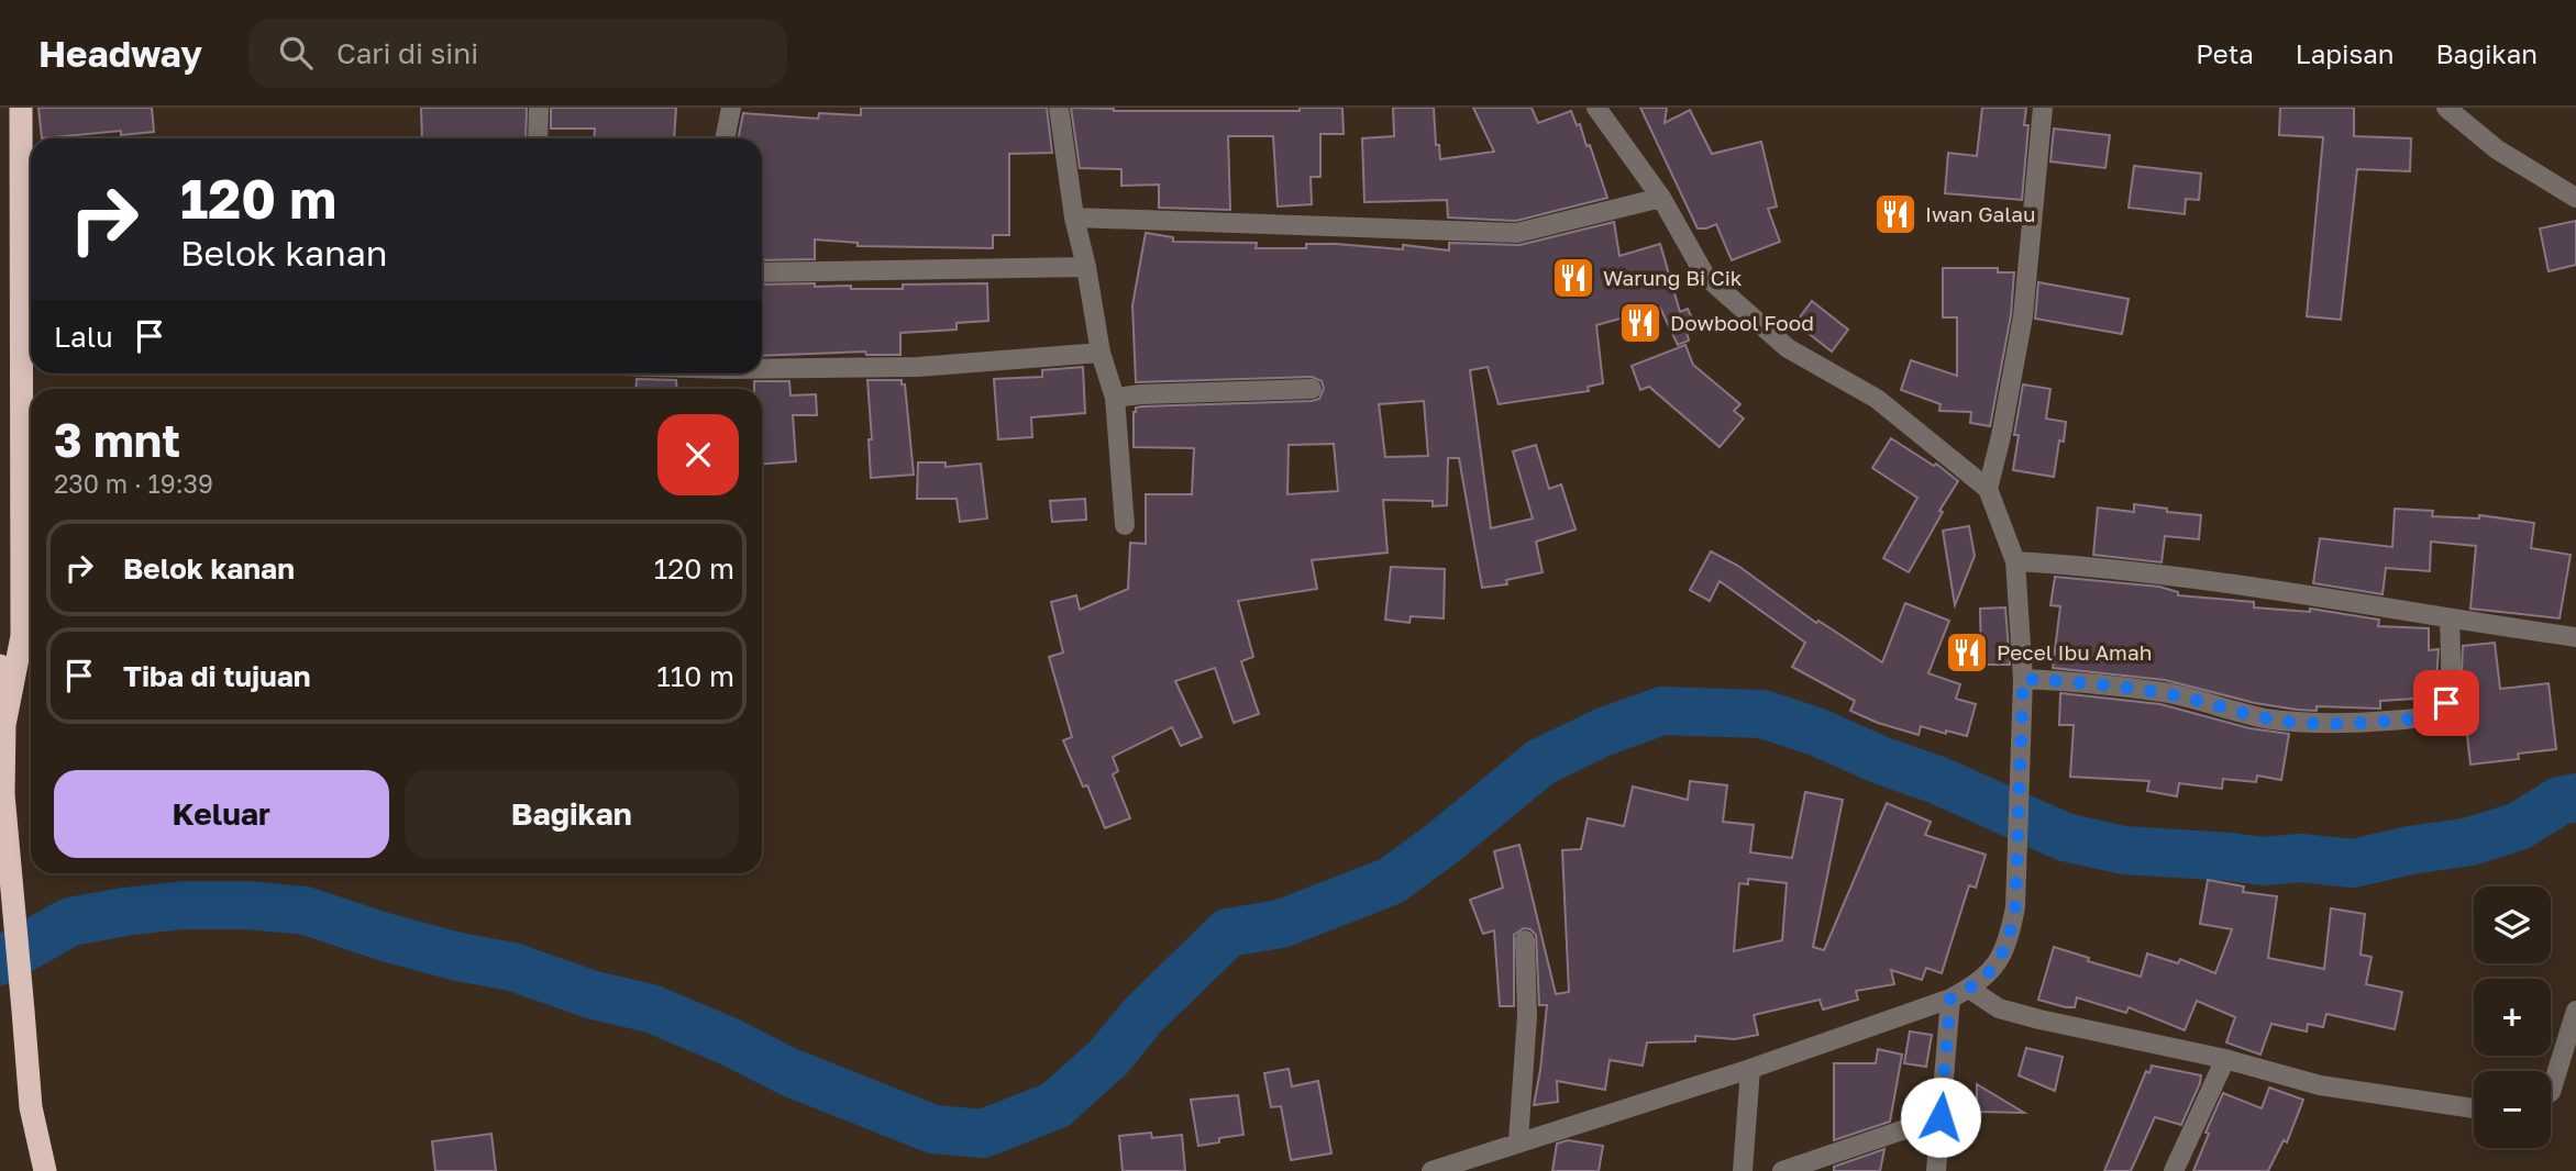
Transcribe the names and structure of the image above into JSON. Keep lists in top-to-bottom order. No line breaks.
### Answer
{"places":{"restaurant":["Iwan Galau","Warung Bi Cik","Dowbool Food","Pecel Ibu Amah"]},"page":{"header":"Headway","search":"Cari di sini","nav":["Peta","Lapisan","Bagikan"],"turn":["120 m","Belok kanan"],"then":"Lalu","heading":["3 mnt","230 m · 19:39"],"list":[{"name":"Belok kanan","value":"120 m"},{"name":"Tiba di tujuan","value":"110 m"}],"buttons":["Keluar","Bagikan"],"map_buttons":["+","−"]}}
